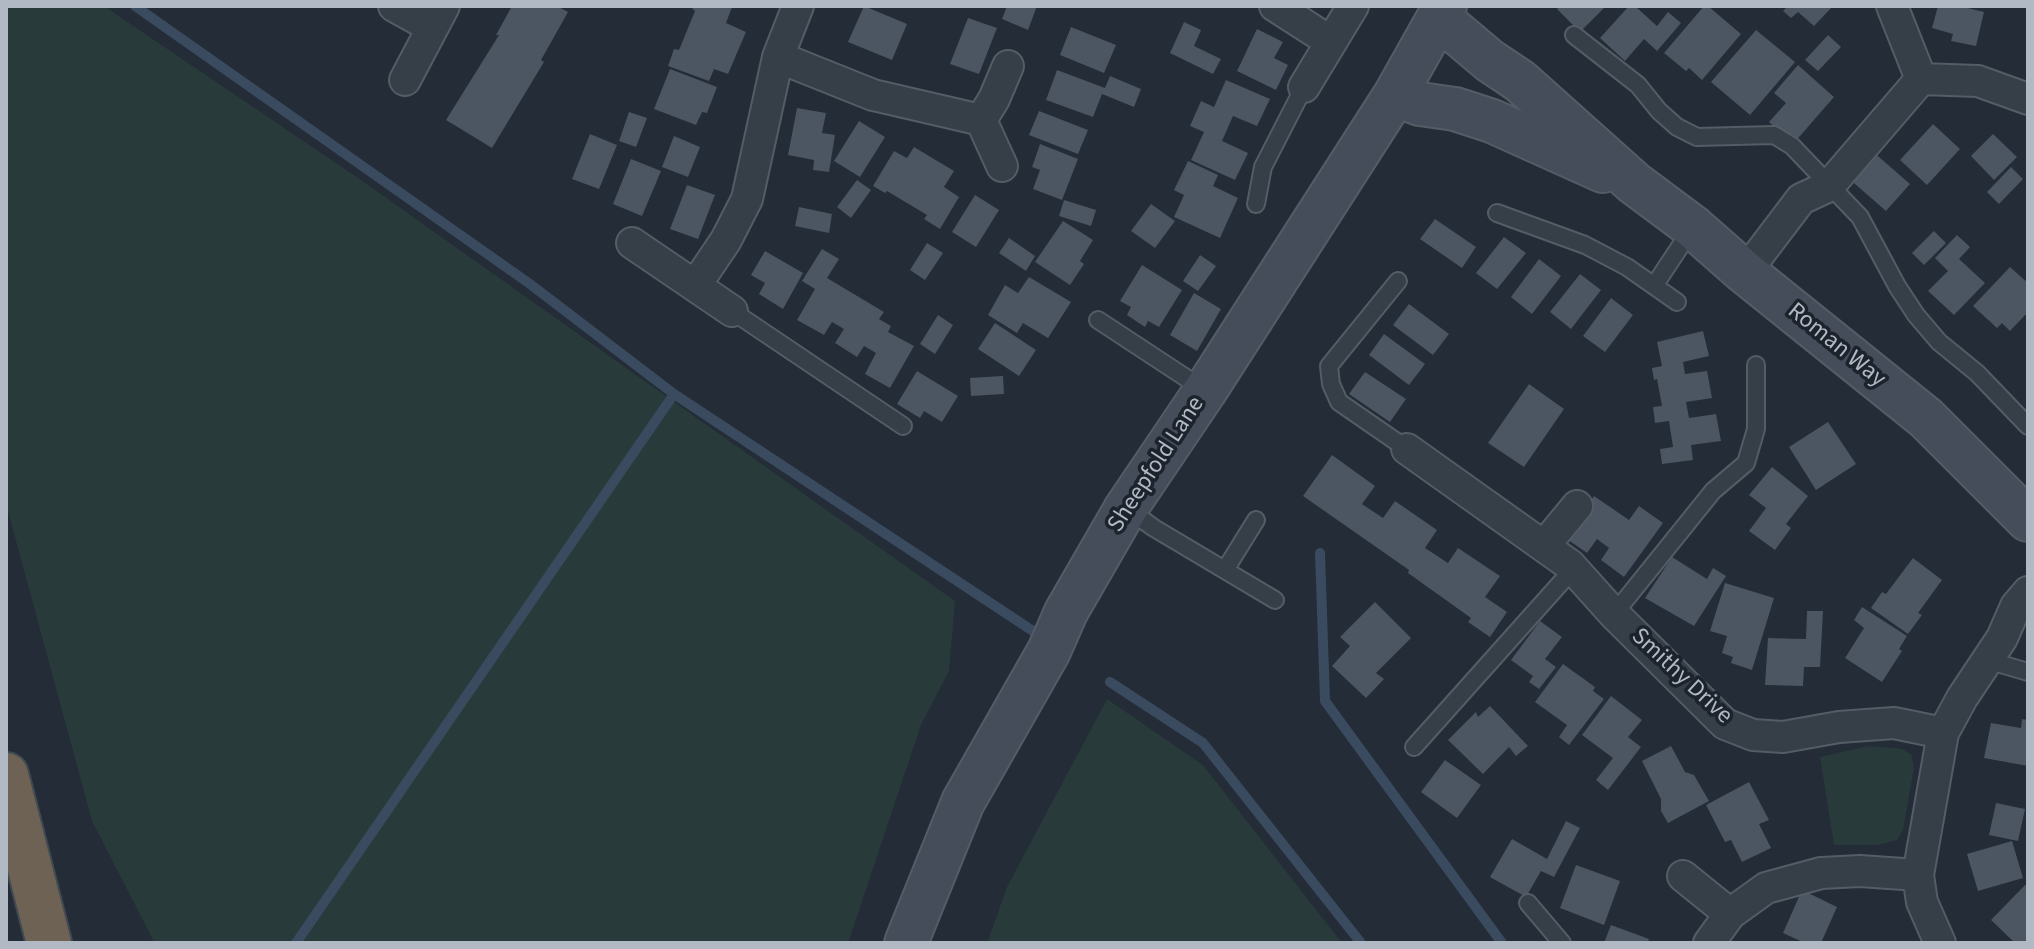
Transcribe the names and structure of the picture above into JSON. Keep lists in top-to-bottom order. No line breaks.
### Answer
{"streets":{"street":["Roman Way","Sheepfold Lane","Smithy Drive"]},"crossings":[["Roman Way","Sheepfold Lane"]]}
